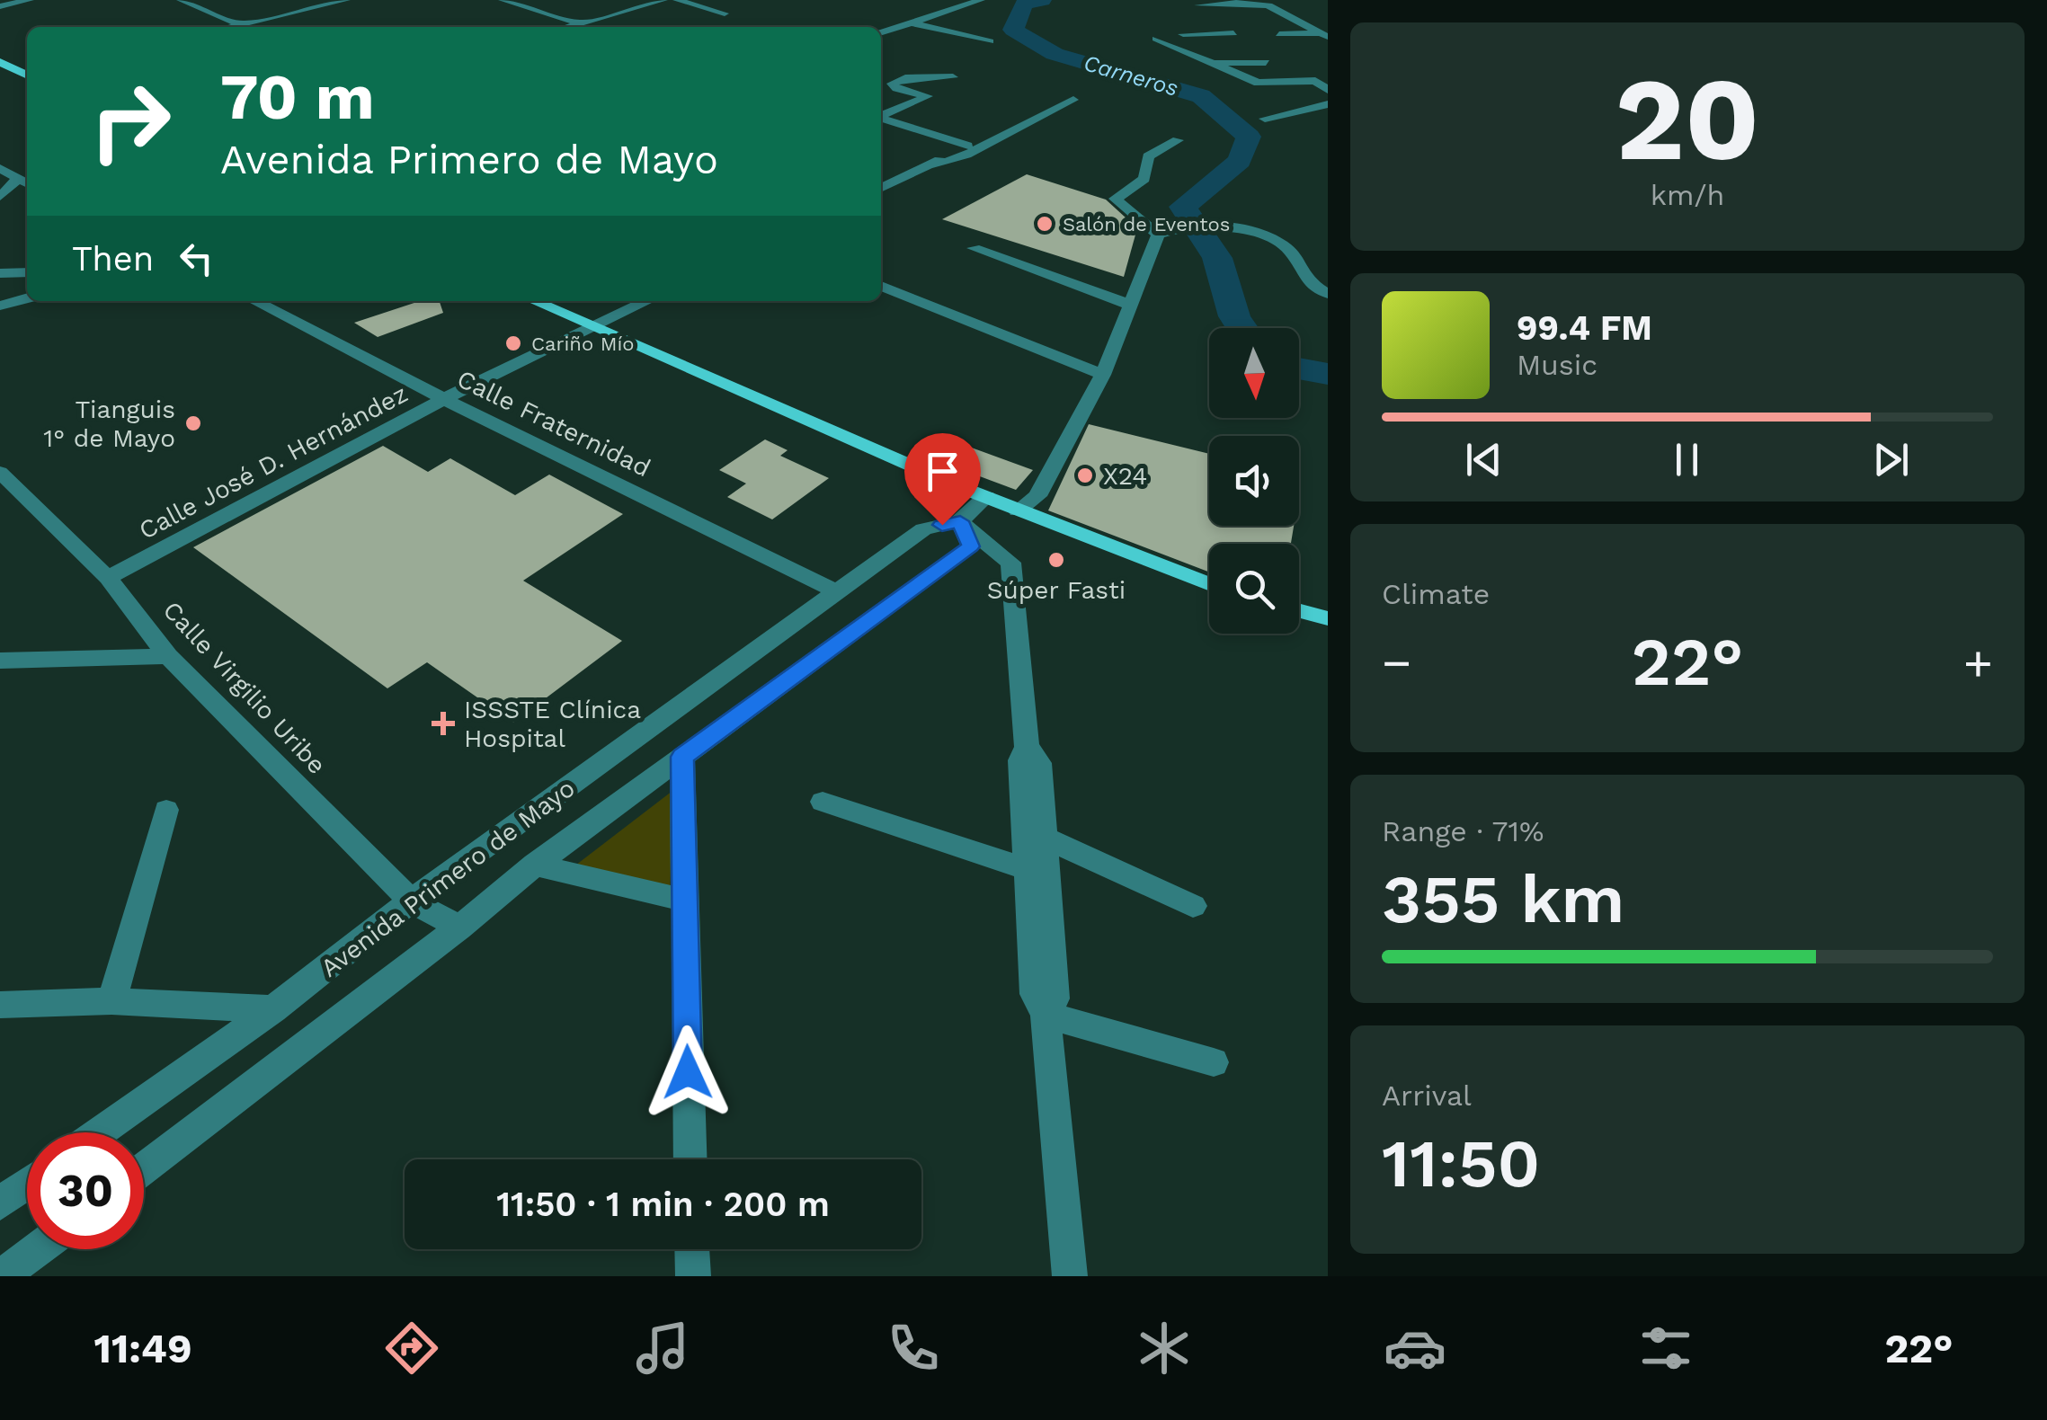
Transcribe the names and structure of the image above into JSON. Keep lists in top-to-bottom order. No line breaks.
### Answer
{"streets":{"street":["Calle Fraternidad","Calle José D. Hernández","Calle Virgilio Uribe","Avenida Primero de Mayo"]},"crossings":[["Calle Fraternidad","Calle José D. Hernández"],["Calle Fraternidad","Avenida Primero de Mayo"],["Calle José D. Hernández","Calle Virgilio Uribe"],["Calle Virgilio Uribe","Avenida Primero de Mayo"]],"water":["Carneros"],"places":{"other":["Salón de Eventos","Cariño Mío","Tianguis 1° de Mayo","X24","Súper Fasti"],"health":["ISSSTE Clínica Hospital"]},"north":"bottom","page":{"tile":[["20","km/h"],"Climate",["Range · 71%","355 km"],["Arrival","11:50"]],"turn":["70 m","Avenida Primero de Mayo"],"then":"Then","song":["99.4 FM","Music"],"heat":["−","22°","+"],"limit":"30","trip":"11:50 · 1 min · 200 m","tabs":["11:49","22°"]}}
